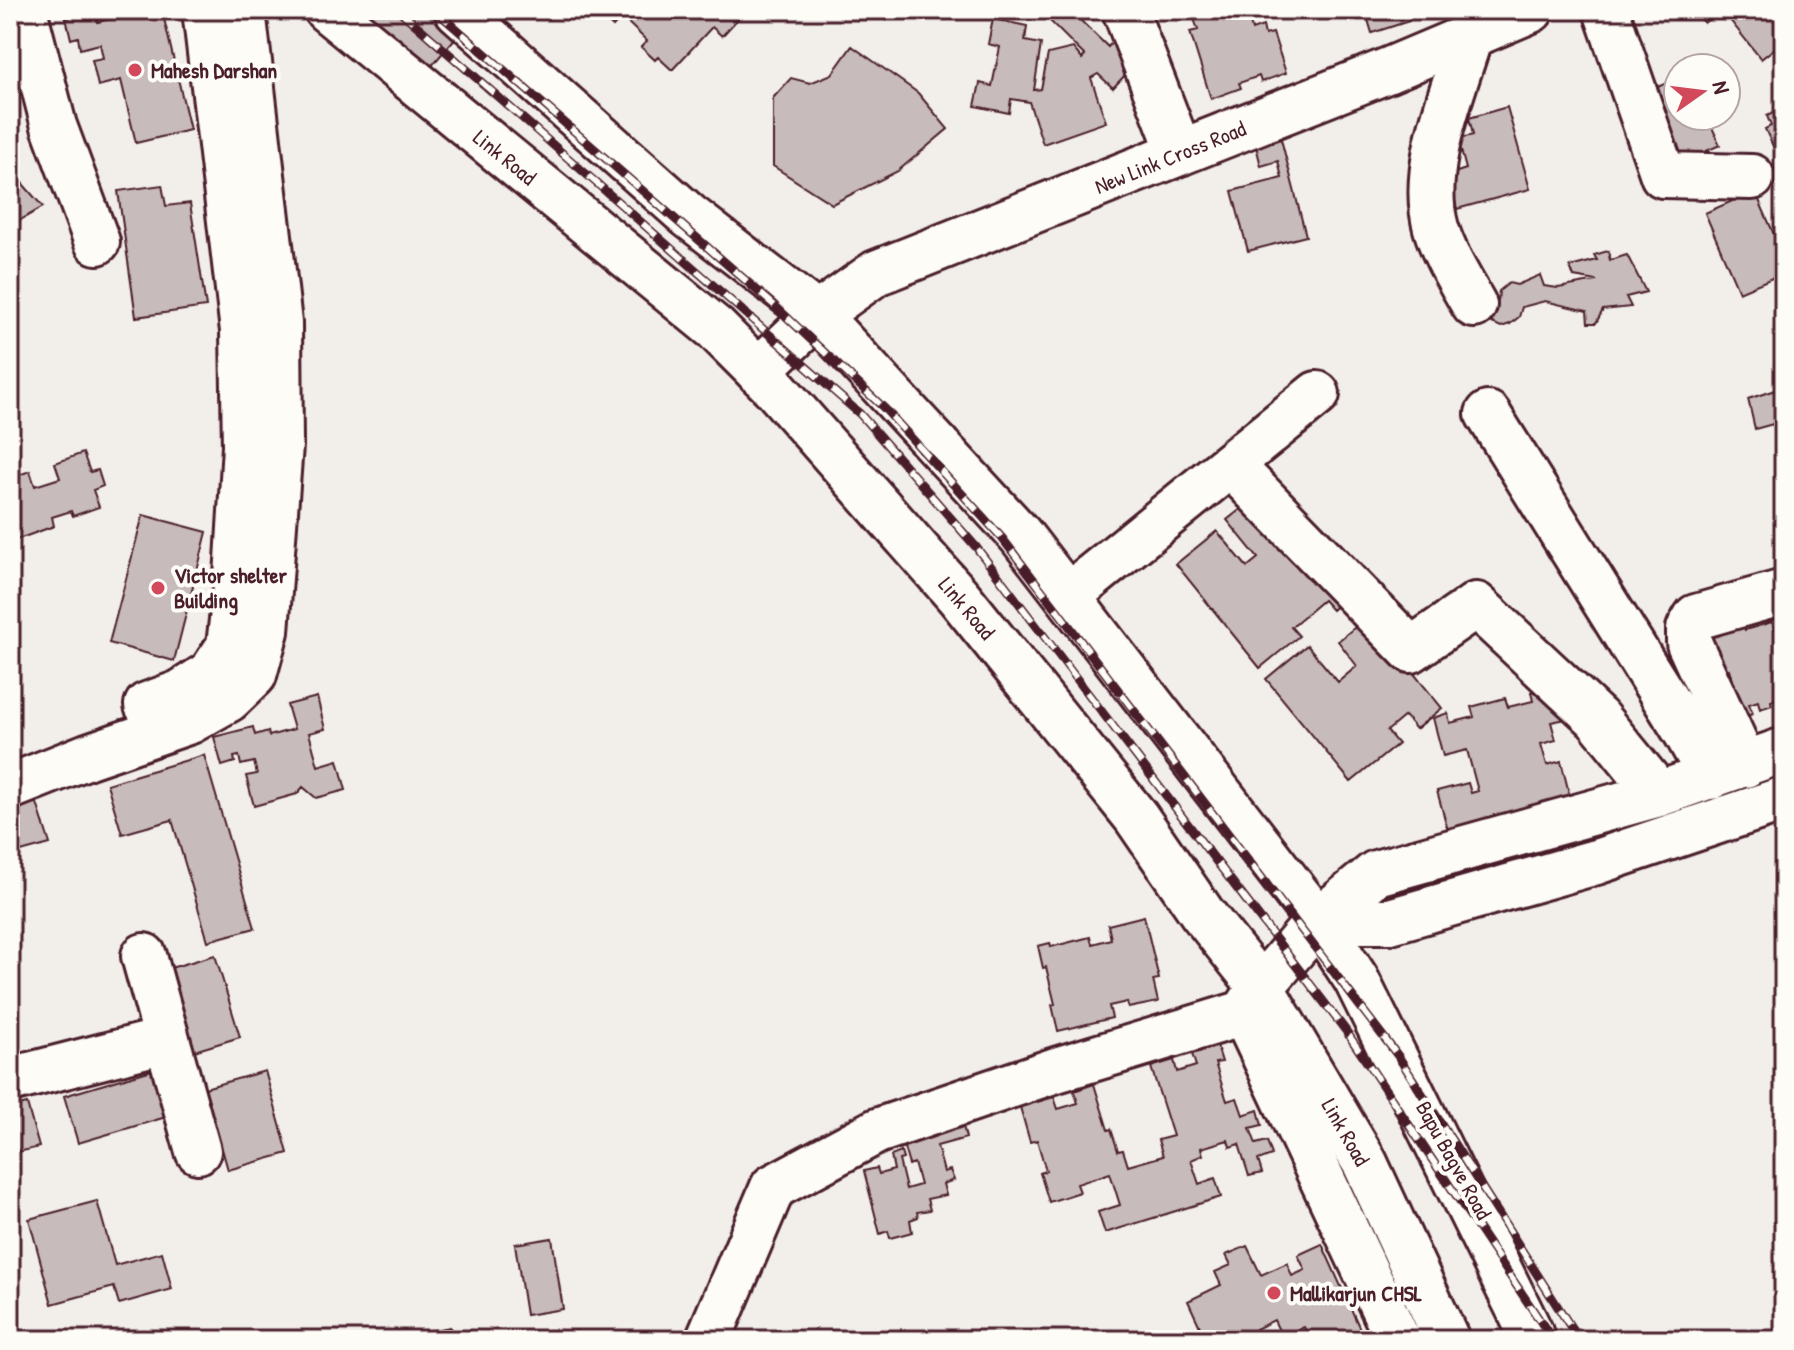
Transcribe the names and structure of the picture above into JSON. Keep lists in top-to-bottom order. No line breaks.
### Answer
{"streets":{"main road":["Link Road","New Link Cross Road"]},"crossings":[["Link Road","New Link Cross Road"]],"places":["Mahesh Darshan","Victor shelter Building","Mallikarjun CHSL"],"north":"right"}
